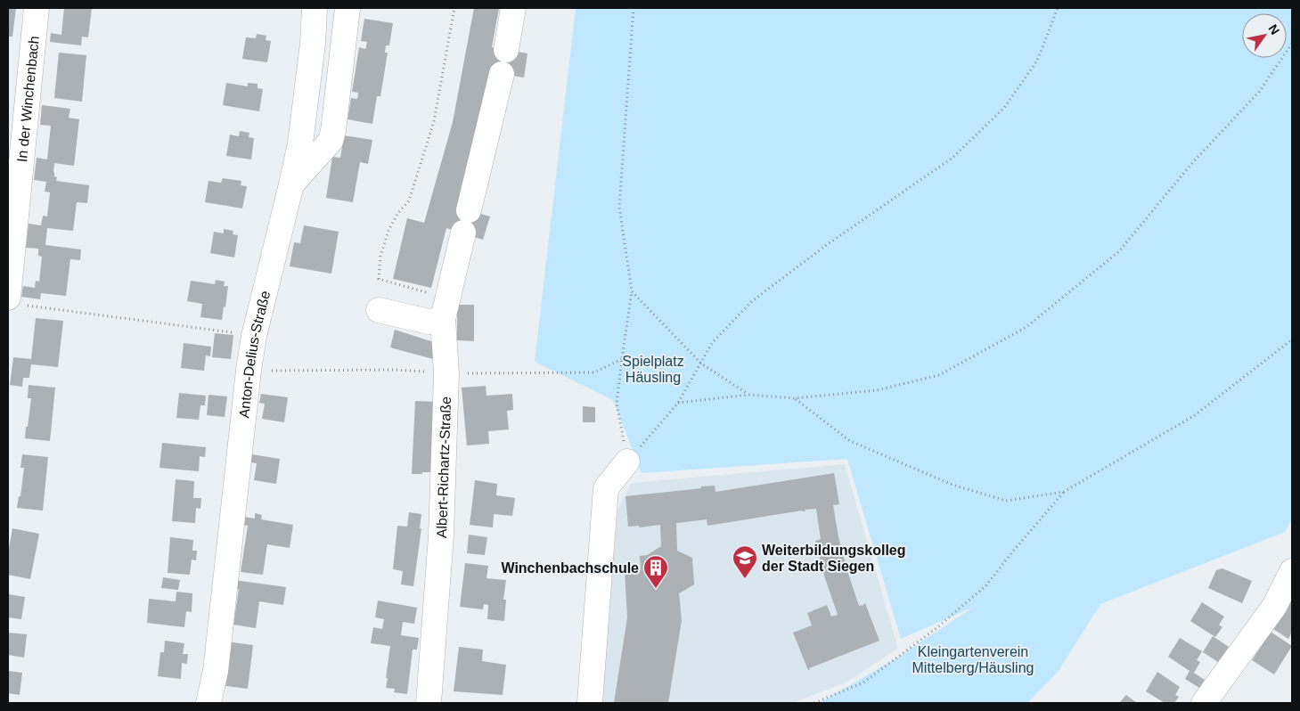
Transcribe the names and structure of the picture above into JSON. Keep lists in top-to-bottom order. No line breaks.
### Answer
{"streets":{"street":["In der Winchenbach","Anton-Delius-Straße","Albert-Richartz-Straße"]},"parks":["Spielplatz Häusling","Kleingartenverein Mittelberg/Häusling"],"places":{"school or university":["Weiterbildungskolleg der Stadt Siegen"],"building":["Winchenbachschule"]},"north":"top right"}
